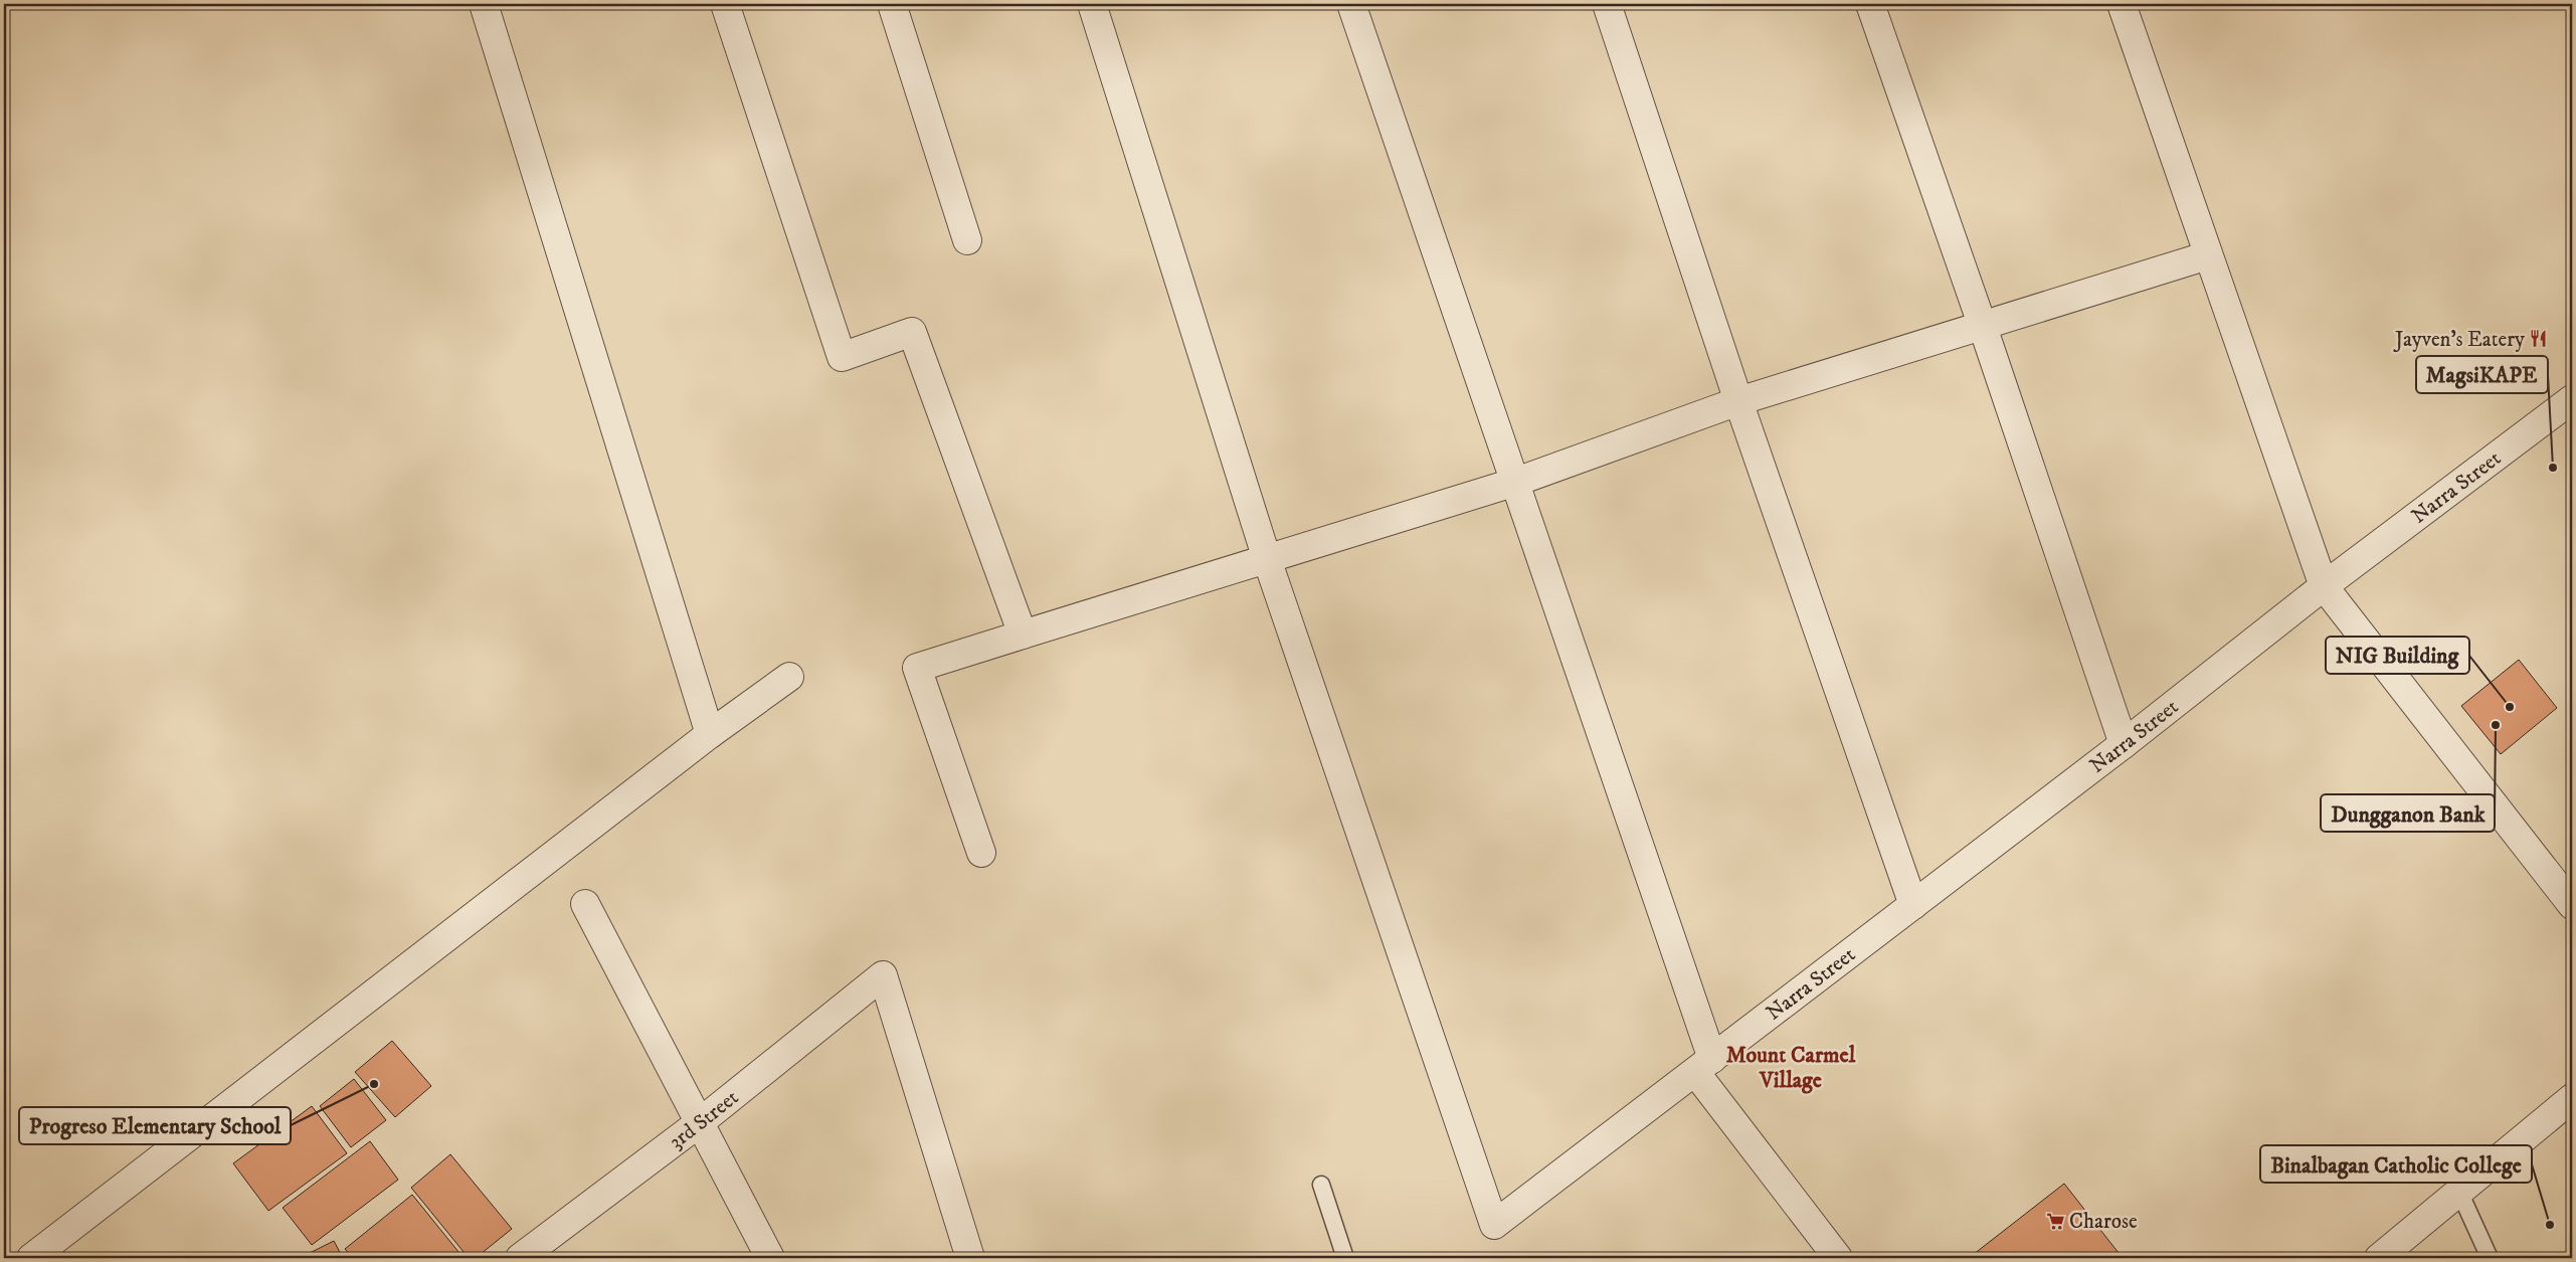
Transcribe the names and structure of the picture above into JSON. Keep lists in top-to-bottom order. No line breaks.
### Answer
{"streets":{"street":["Narra Street","3rd Street"]},"districts":["Mount Carmel Village"],"places":{"restaurant":["Jayven's Eatery"],"other":["MagsiKAPE","NIG Building","Dungganon Bank","Progreso Elementary School","Binalbagan Catholic College"],"supermarket":["Charose"]}}
